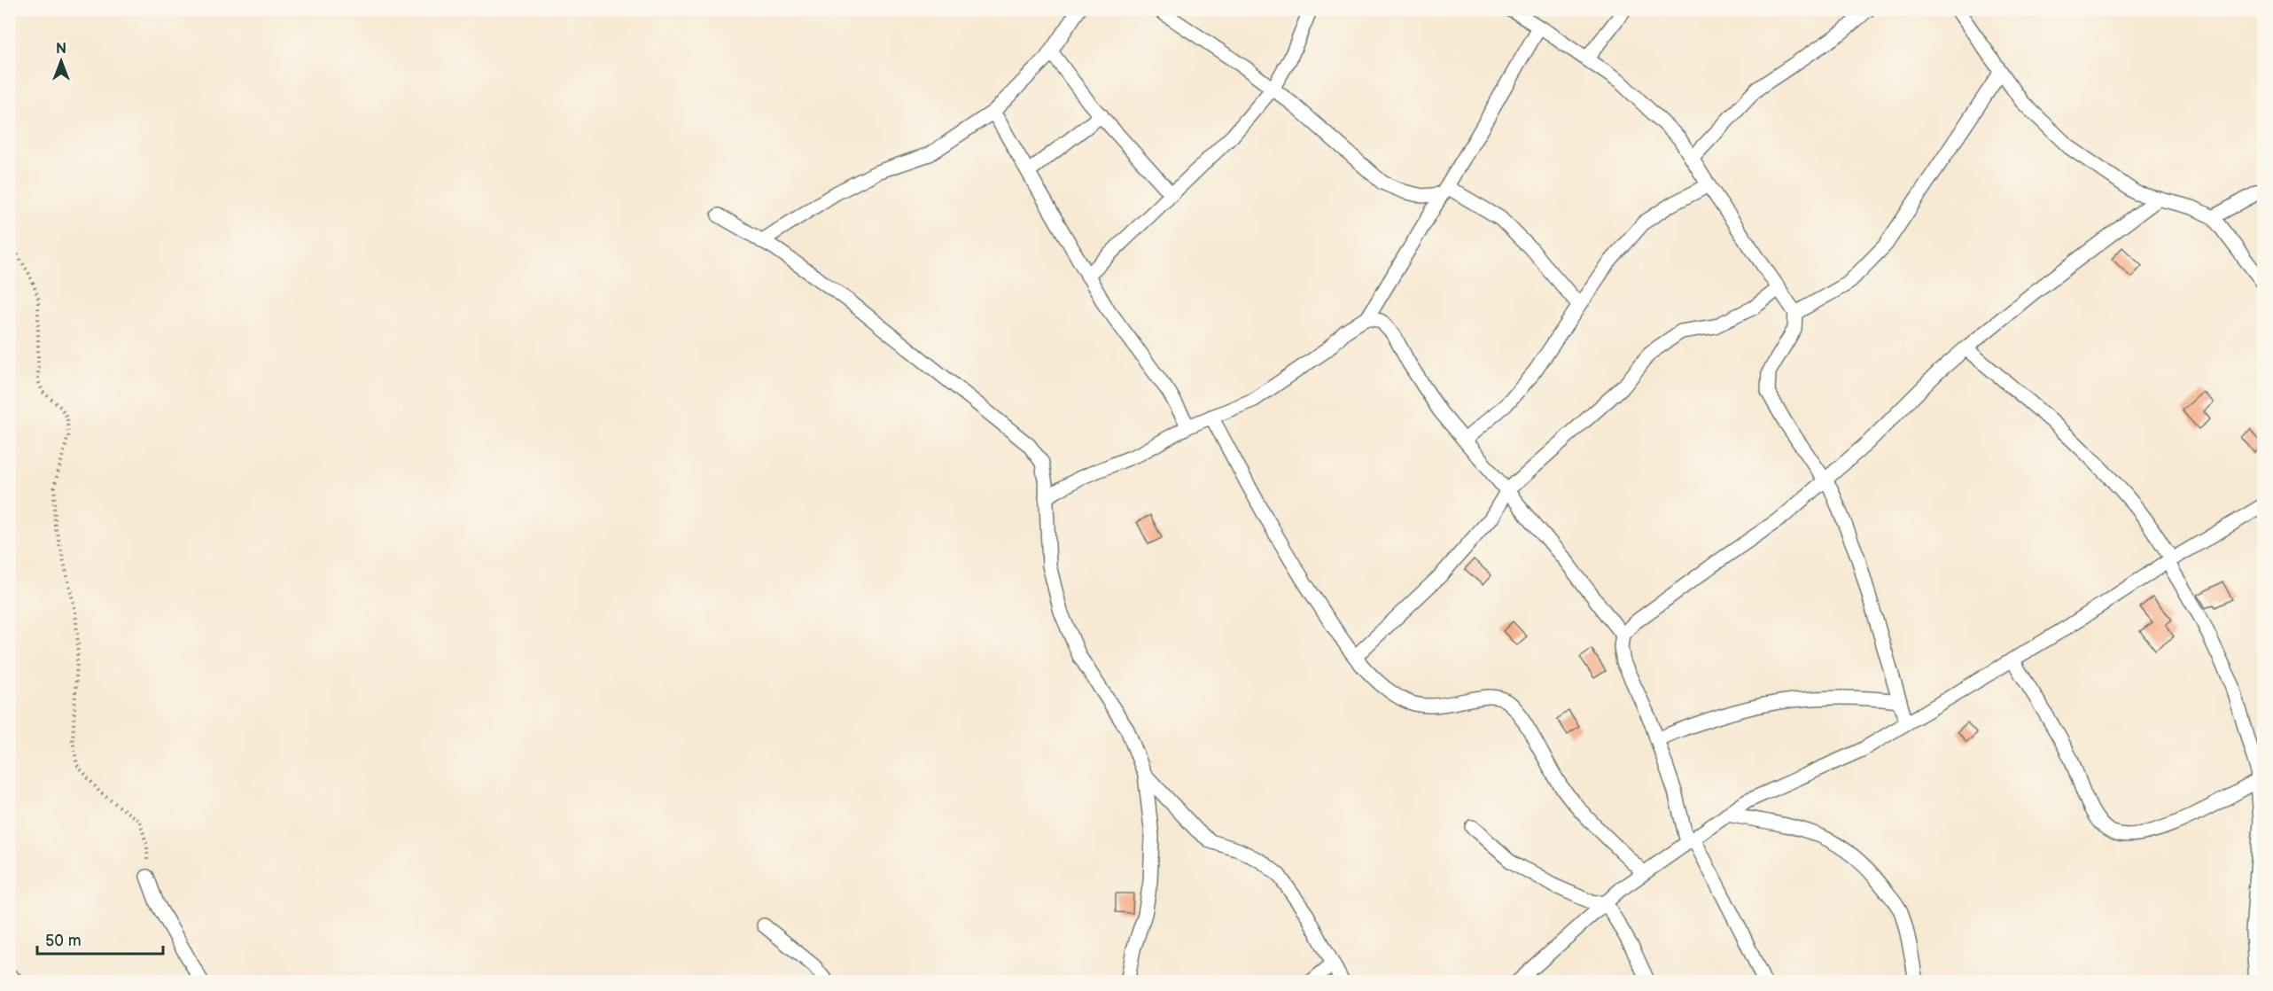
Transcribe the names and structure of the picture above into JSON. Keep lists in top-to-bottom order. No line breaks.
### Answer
{"scale_bar":"50 m","north":"top"}
